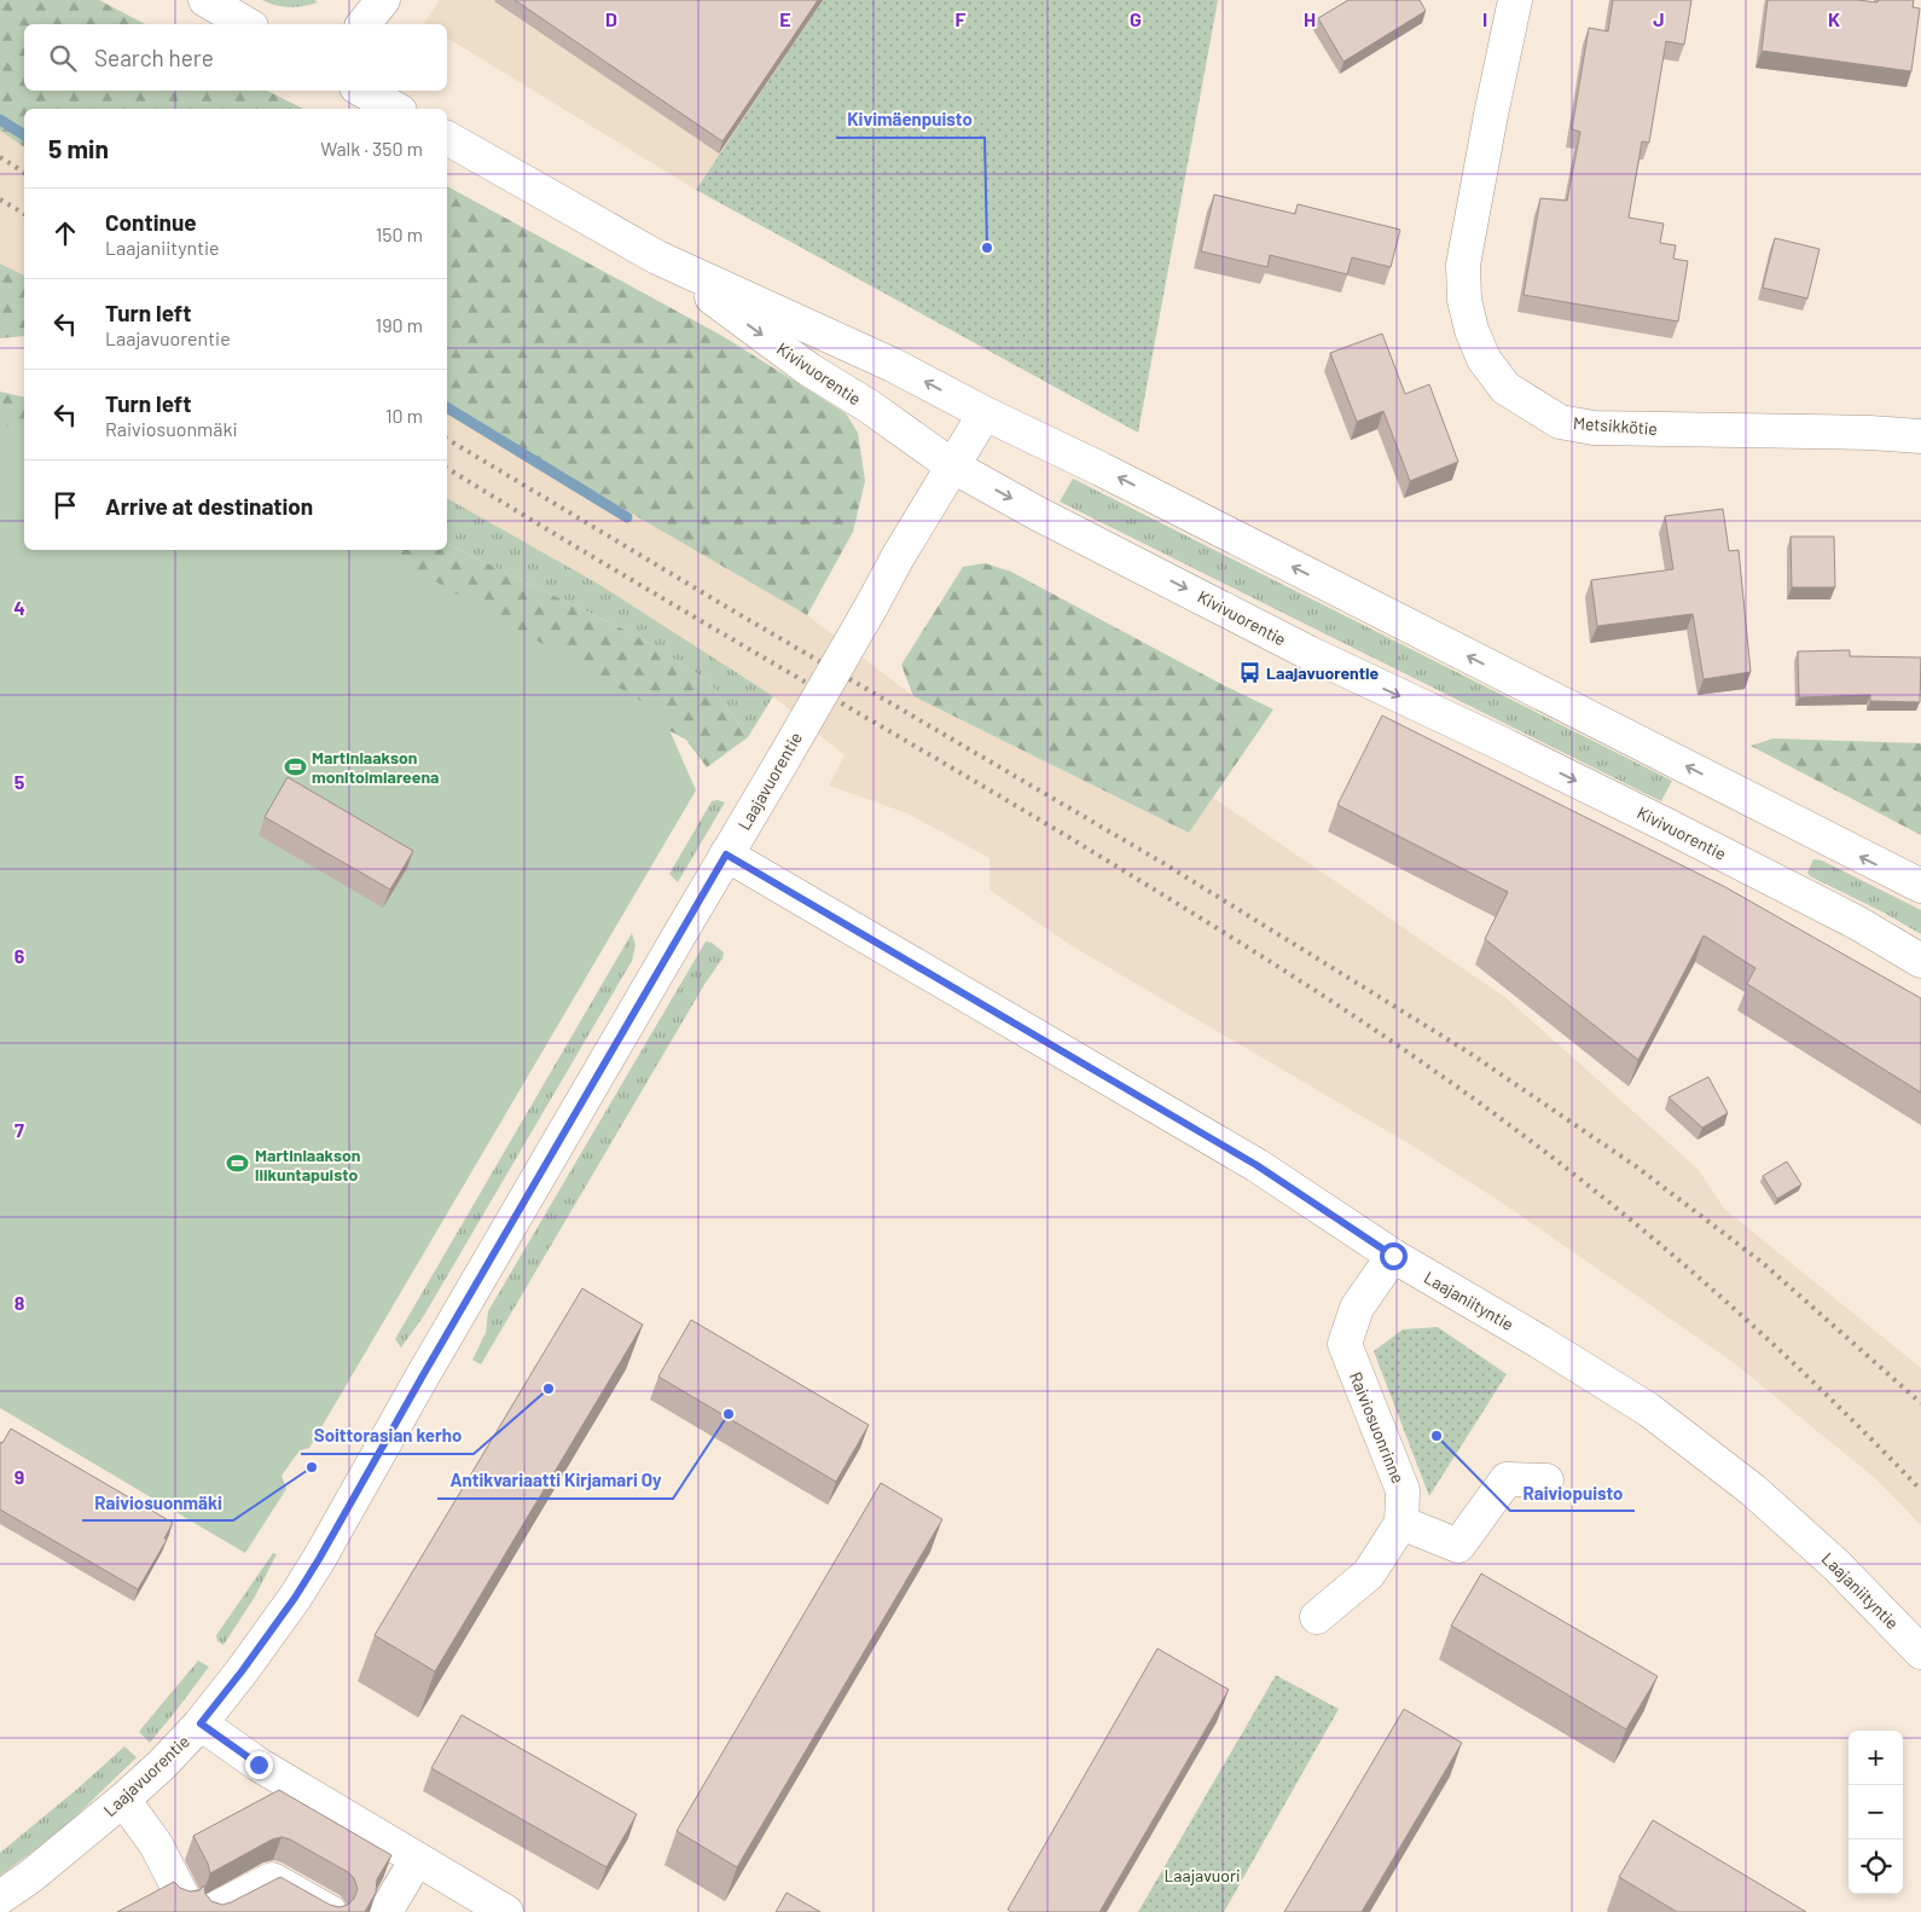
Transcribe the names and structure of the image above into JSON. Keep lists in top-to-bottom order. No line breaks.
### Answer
{"streets":{"street":["Kivivuorentie","Metsikkötie","Laajavuorentie","Laajaniityntie","Raiviosuonrinne"]},"crossings":[["Kivivuorentie","Laajavuorentie"],["Laajavuorentie","Laajaniityntie"],["Laajaniityntie","Raiviosuonrinne"]],"parks":["Laajavuori"],"places":{"other":["Kivimäenpuisto","Soittorasian kerho","Antikvariaatti Kirjamari Oy","Raiviopuisto","Raiviosuonmäki"],"bus stop":["Laajavuorentie"],"sports":["Martinlaakson monitoimiareena","Martinlaakson liikuntapuisto"]},"page":{"search":"Search here","heading":["5 min","Walk · 350 m"],"list":[["Continue","Laajaniityntie","150 m"],["Turn left","Laajavuorentie","190 m"],["Turn left","Raiviosuonmäki","10 m"],"Arrive at destination"],"map_buttons":["+","−"]},"grid":{"columns":["D","E","F","G","H","I","J","K"],"rows":["4","5","6","7","8","9"]}}
